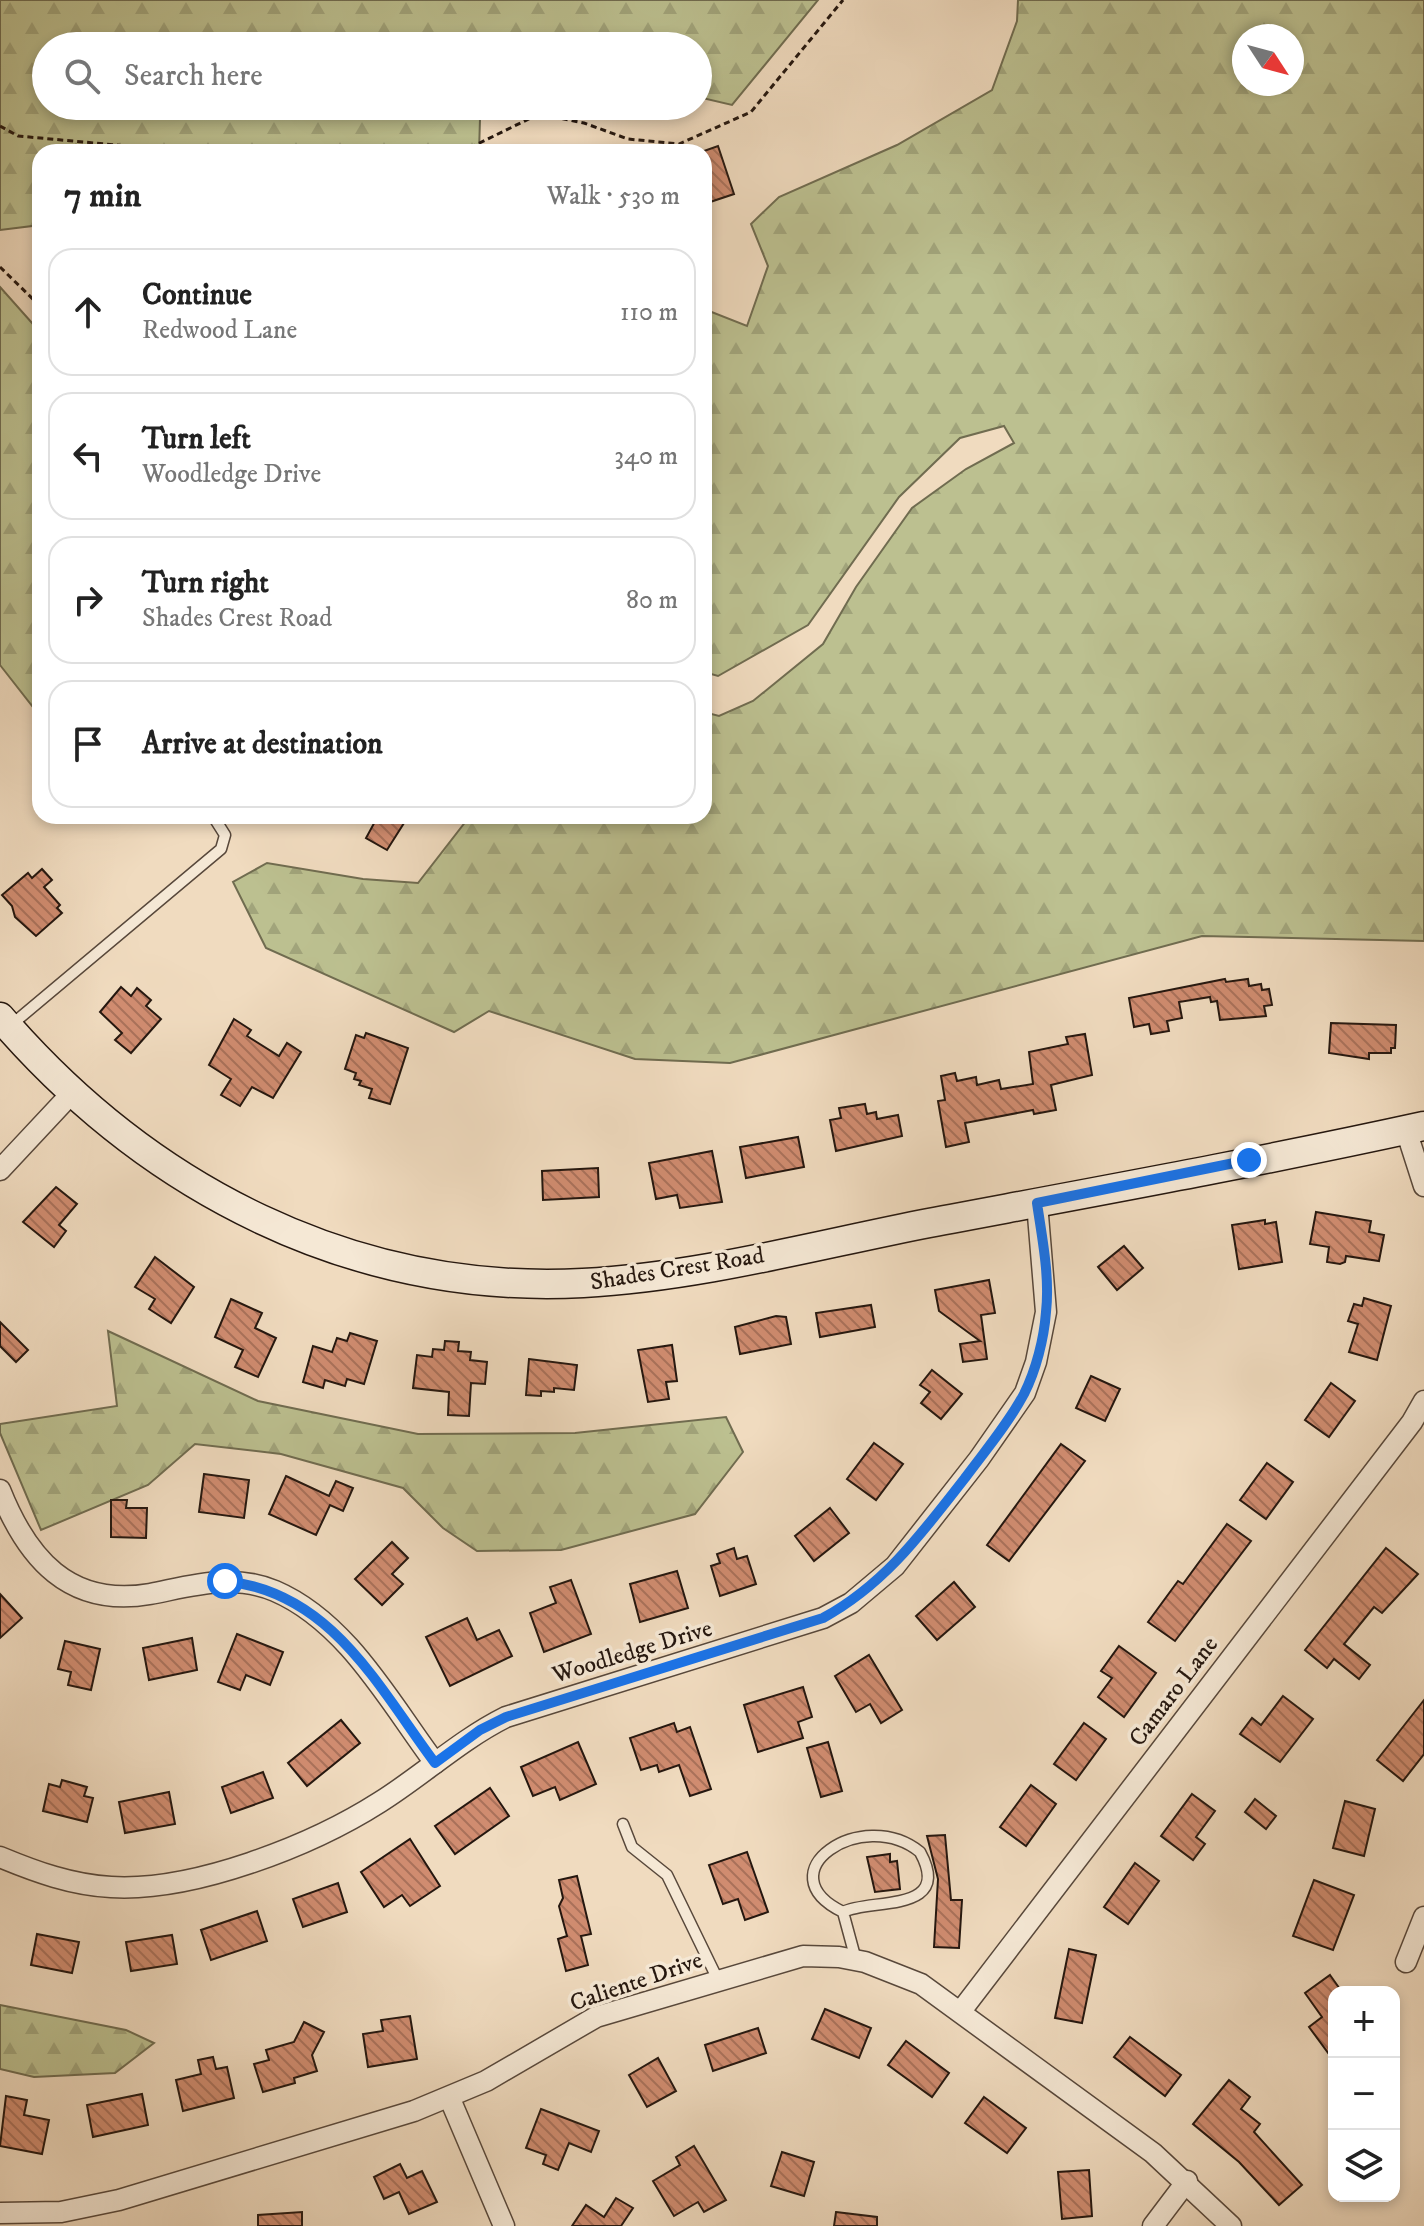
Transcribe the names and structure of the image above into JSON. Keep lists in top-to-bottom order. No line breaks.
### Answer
{"streets":{"street":["Shades Crest Road","Woodledge Drive","Camaro Lane","Caliente Drive"]},"crossings":[["Shades Crest Road","Woodledge Drive"],["Camaro Lane","Caliente Drive"]],"north":"bottom right","page":{"search":"Search here","heading":["7 min","Walk · 530 m"],"list":[["Continue","Redwood Lane","110 m"],["Turn left","Woodledge Drive","340 m"],["Turn right","Shades Crest Road","80 m"],"Arrive at destination"],"map_buttons":["+","−"]}}
